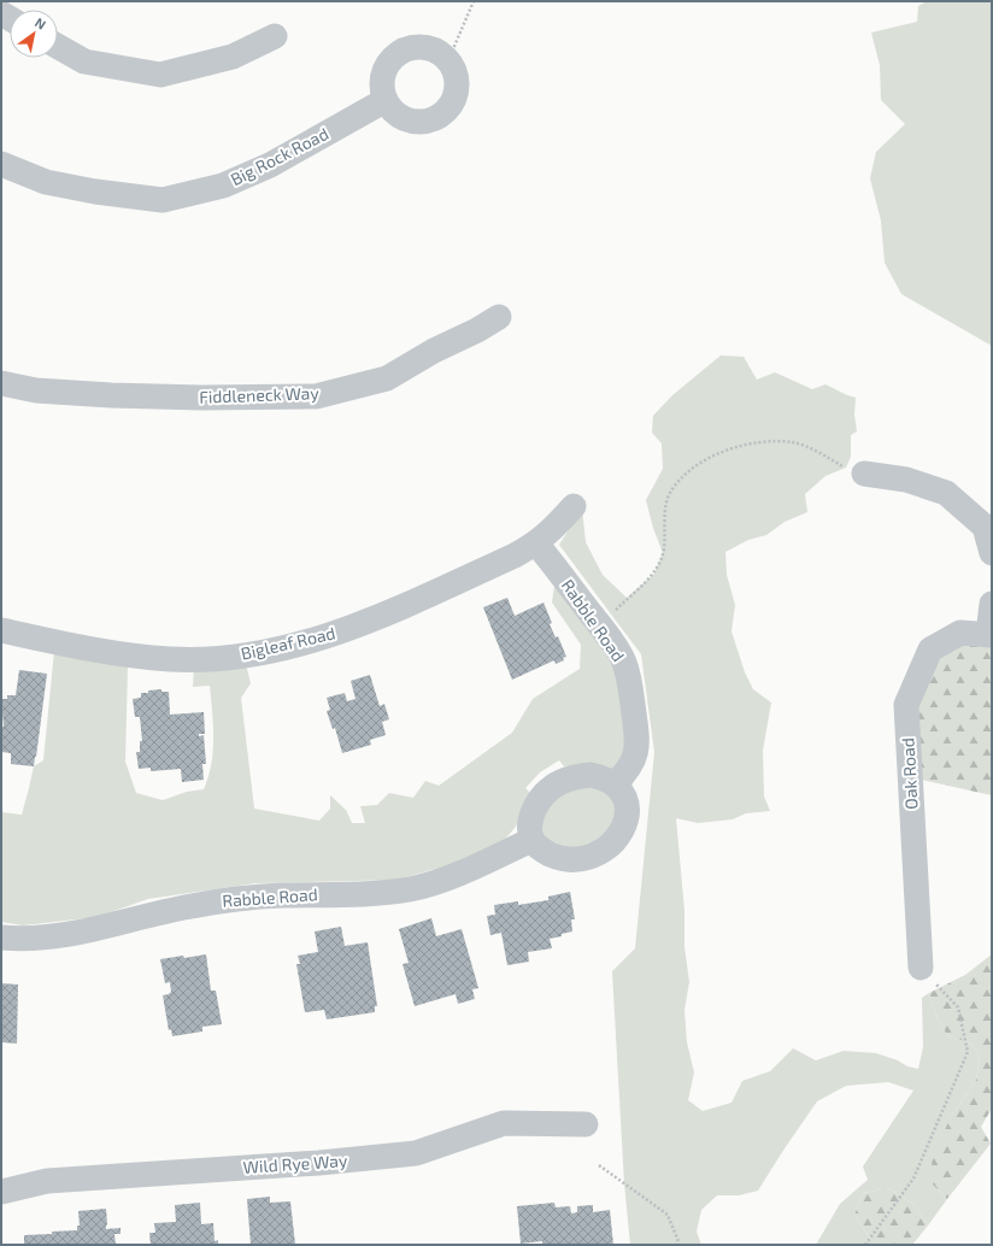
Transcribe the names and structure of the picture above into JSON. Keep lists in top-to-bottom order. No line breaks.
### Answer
{"streets":{"street":["Big Rock Road","Fiddleneck Way","Rabble Road","Bigleaf Road","Oak Road","Wild Rye Way"]},"crossings":[["Rabble Road","Bigleaf Road"]],"north":"top right"}
